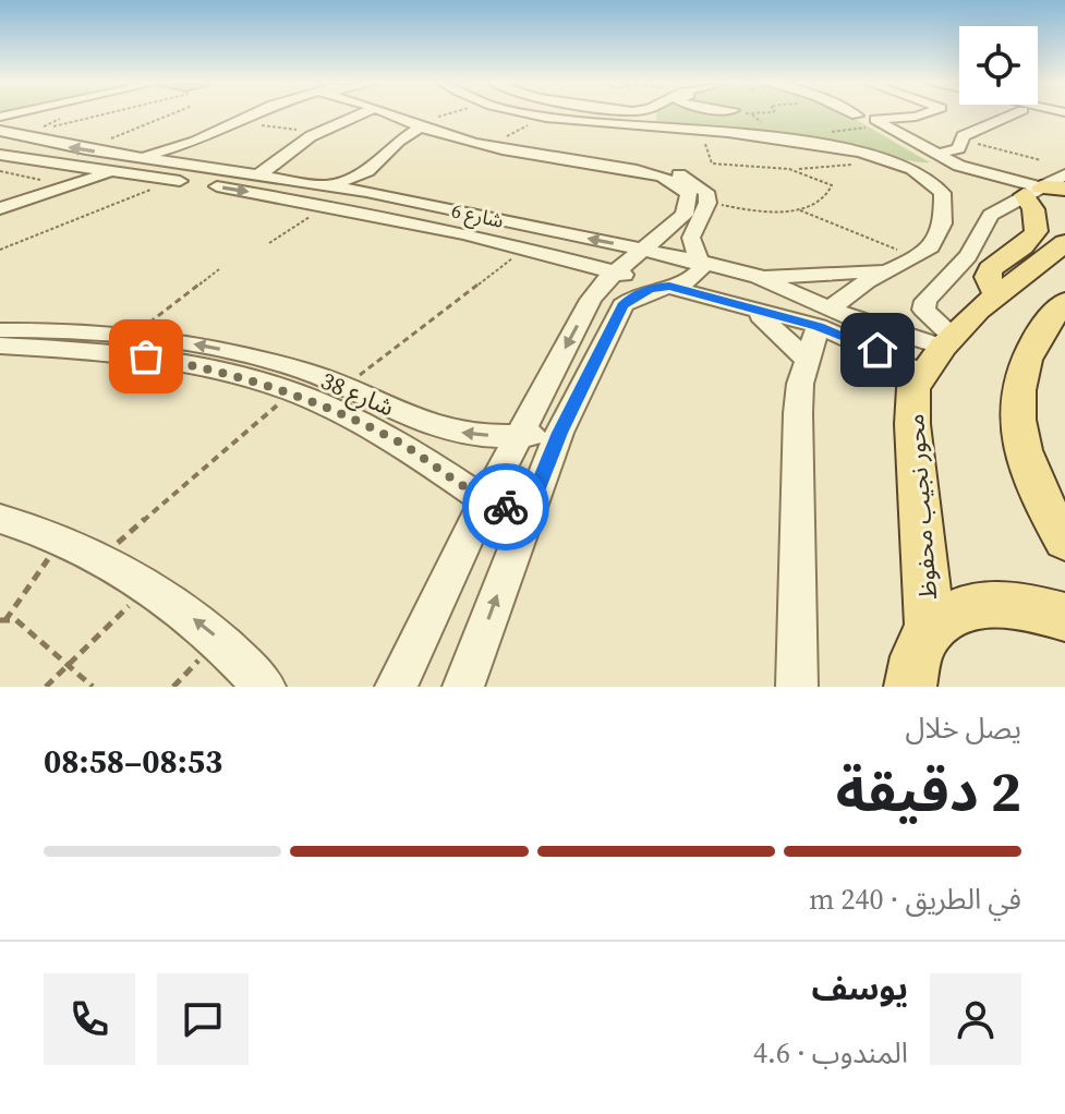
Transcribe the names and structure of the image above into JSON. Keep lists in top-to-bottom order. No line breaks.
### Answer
{"streets":{"main road":["محور نجيب محفوظ"],"street":["شارع 6","شارع 38"]},"crossings":[["شارع 6","محور نجيب محفوظ"]],"page":{"heading":["2 دقيقة","يصل خلال","08:53–08:58"],"panel":["يوسف","المندوب · 4.6"],"bar":"في الطريق · 240 m"}}
